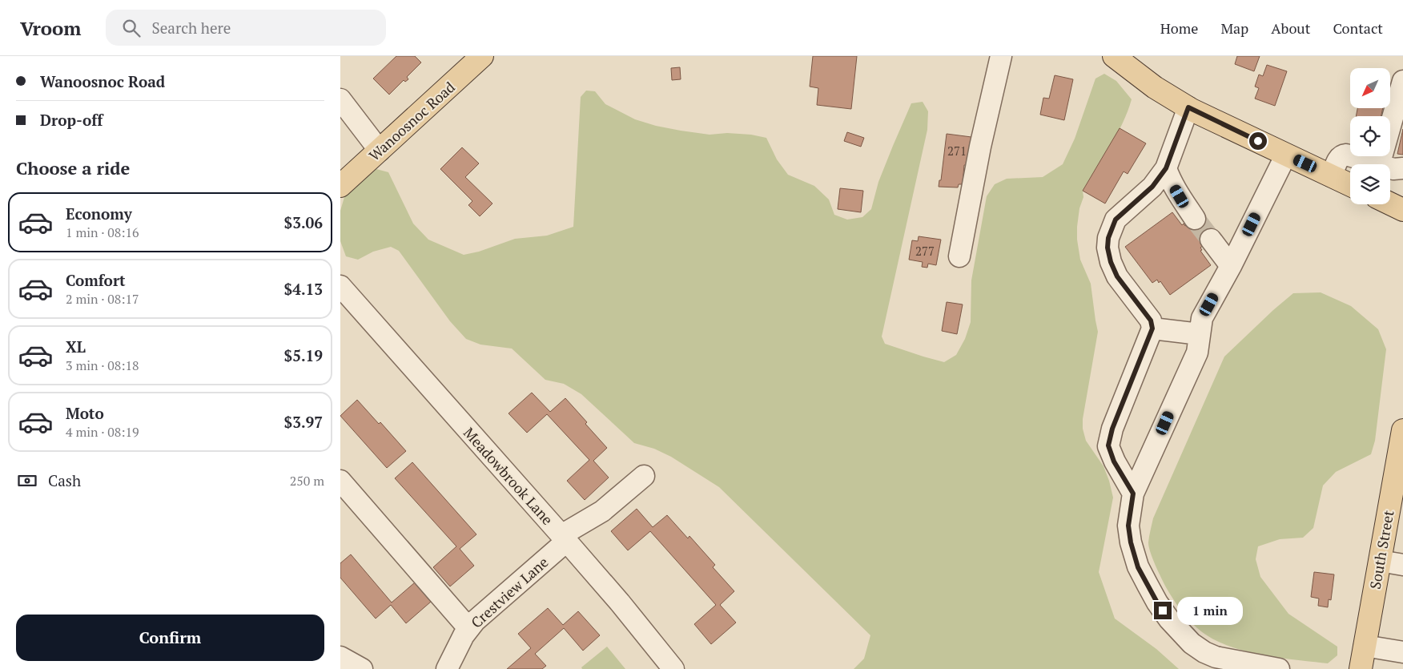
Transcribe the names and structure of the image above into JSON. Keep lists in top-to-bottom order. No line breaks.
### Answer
{"streets":{"main road":["Wanoosnoc Road","South Street"],"street":["Meadowbrook Lane","Crestview Lane"]},"crossings":[["Meadowbrook Lane","Crestview Lane"]],"house_numbers":["271","277"],"north":"bottom left","page":{"header":"Vroom","search":"Search here","nav":["Home","Map","About","Contact"],"banner":["Wanoosnoc Road","Drop-off"],"heading":"Choose a ride","list":[{"name":"Economy","note":"1 min · 08:16","value":"$3.06"},{"name":"Comfort","note":"2 min · 08:17","value":"$4.13"},{"name":"XL","note":"3 min · 08:18","value":"$5.19"},{"name":"Moto","note":"4 min · 08:19","value":"$3.97"}],"pay":["Cash","250 m"],"bubble":"1 min","buttons":"Confirm"}}
